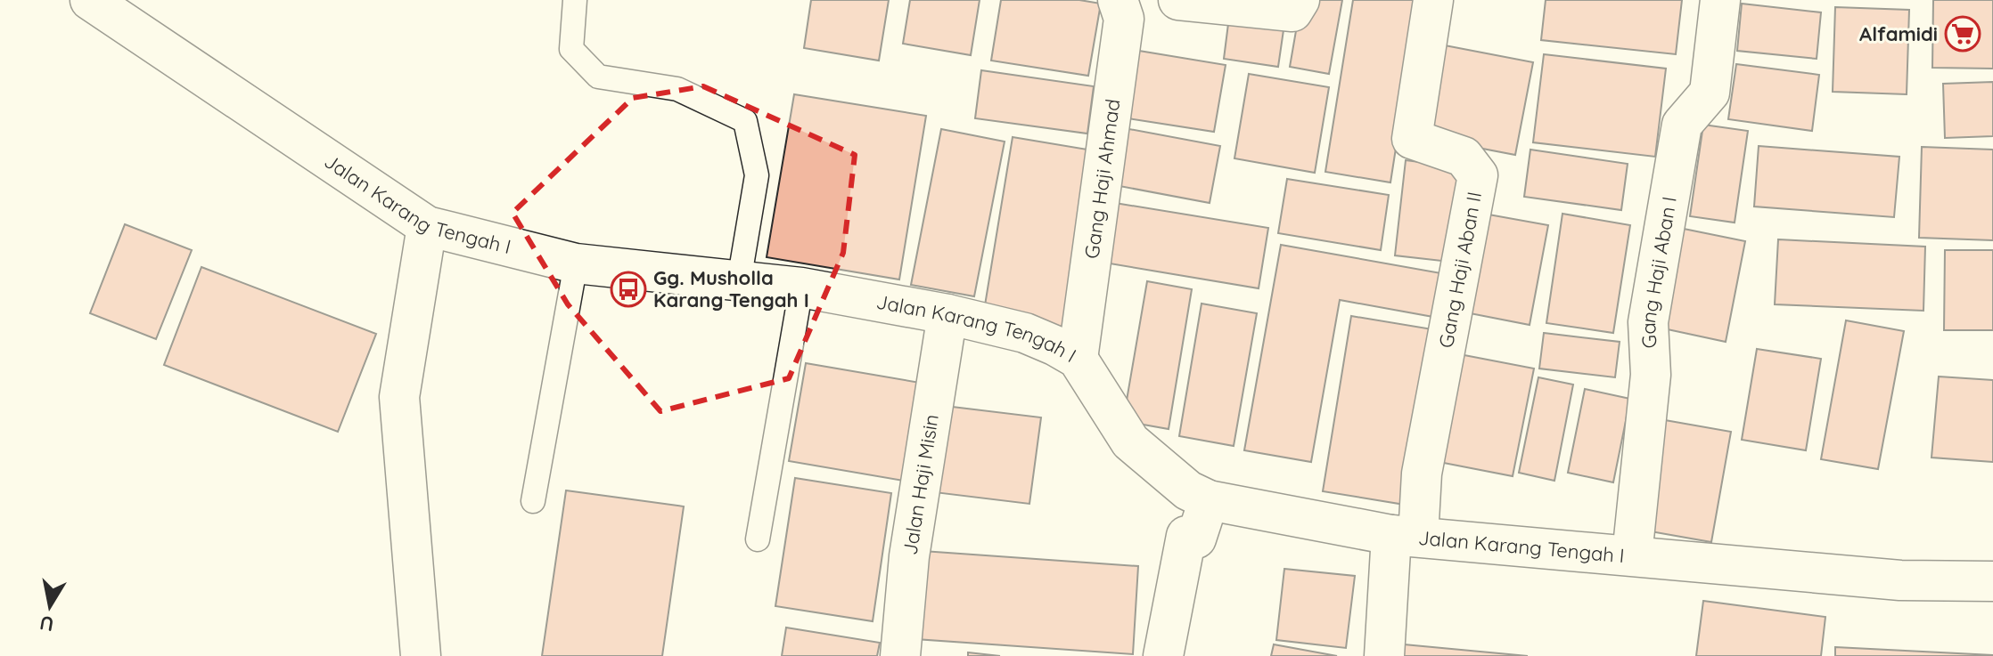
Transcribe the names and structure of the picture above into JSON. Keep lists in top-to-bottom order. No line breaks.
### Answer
{"streets":{"street":["Gang Haji Ahmad","Jalan Karang Tengah I","Gang Haji Aban II","Gang Haji Aban I","Jalan Haji Misin"]},"crossings":[["Gang Haji Ahmad","Jalan Karang Tengah I"],["Jalan Karang Tengah I","Gang Haji Aban II"],["Jalan Karang Tengah I","Gang Haji Aban I"],["Jalan Karang Tengah I","Jalan Haji Misin"]],"places":{"supermarket":["Alfamidi"],"bus stop":["Gg. Musholla Karang Tengah I"]},"north":"bottom"}
